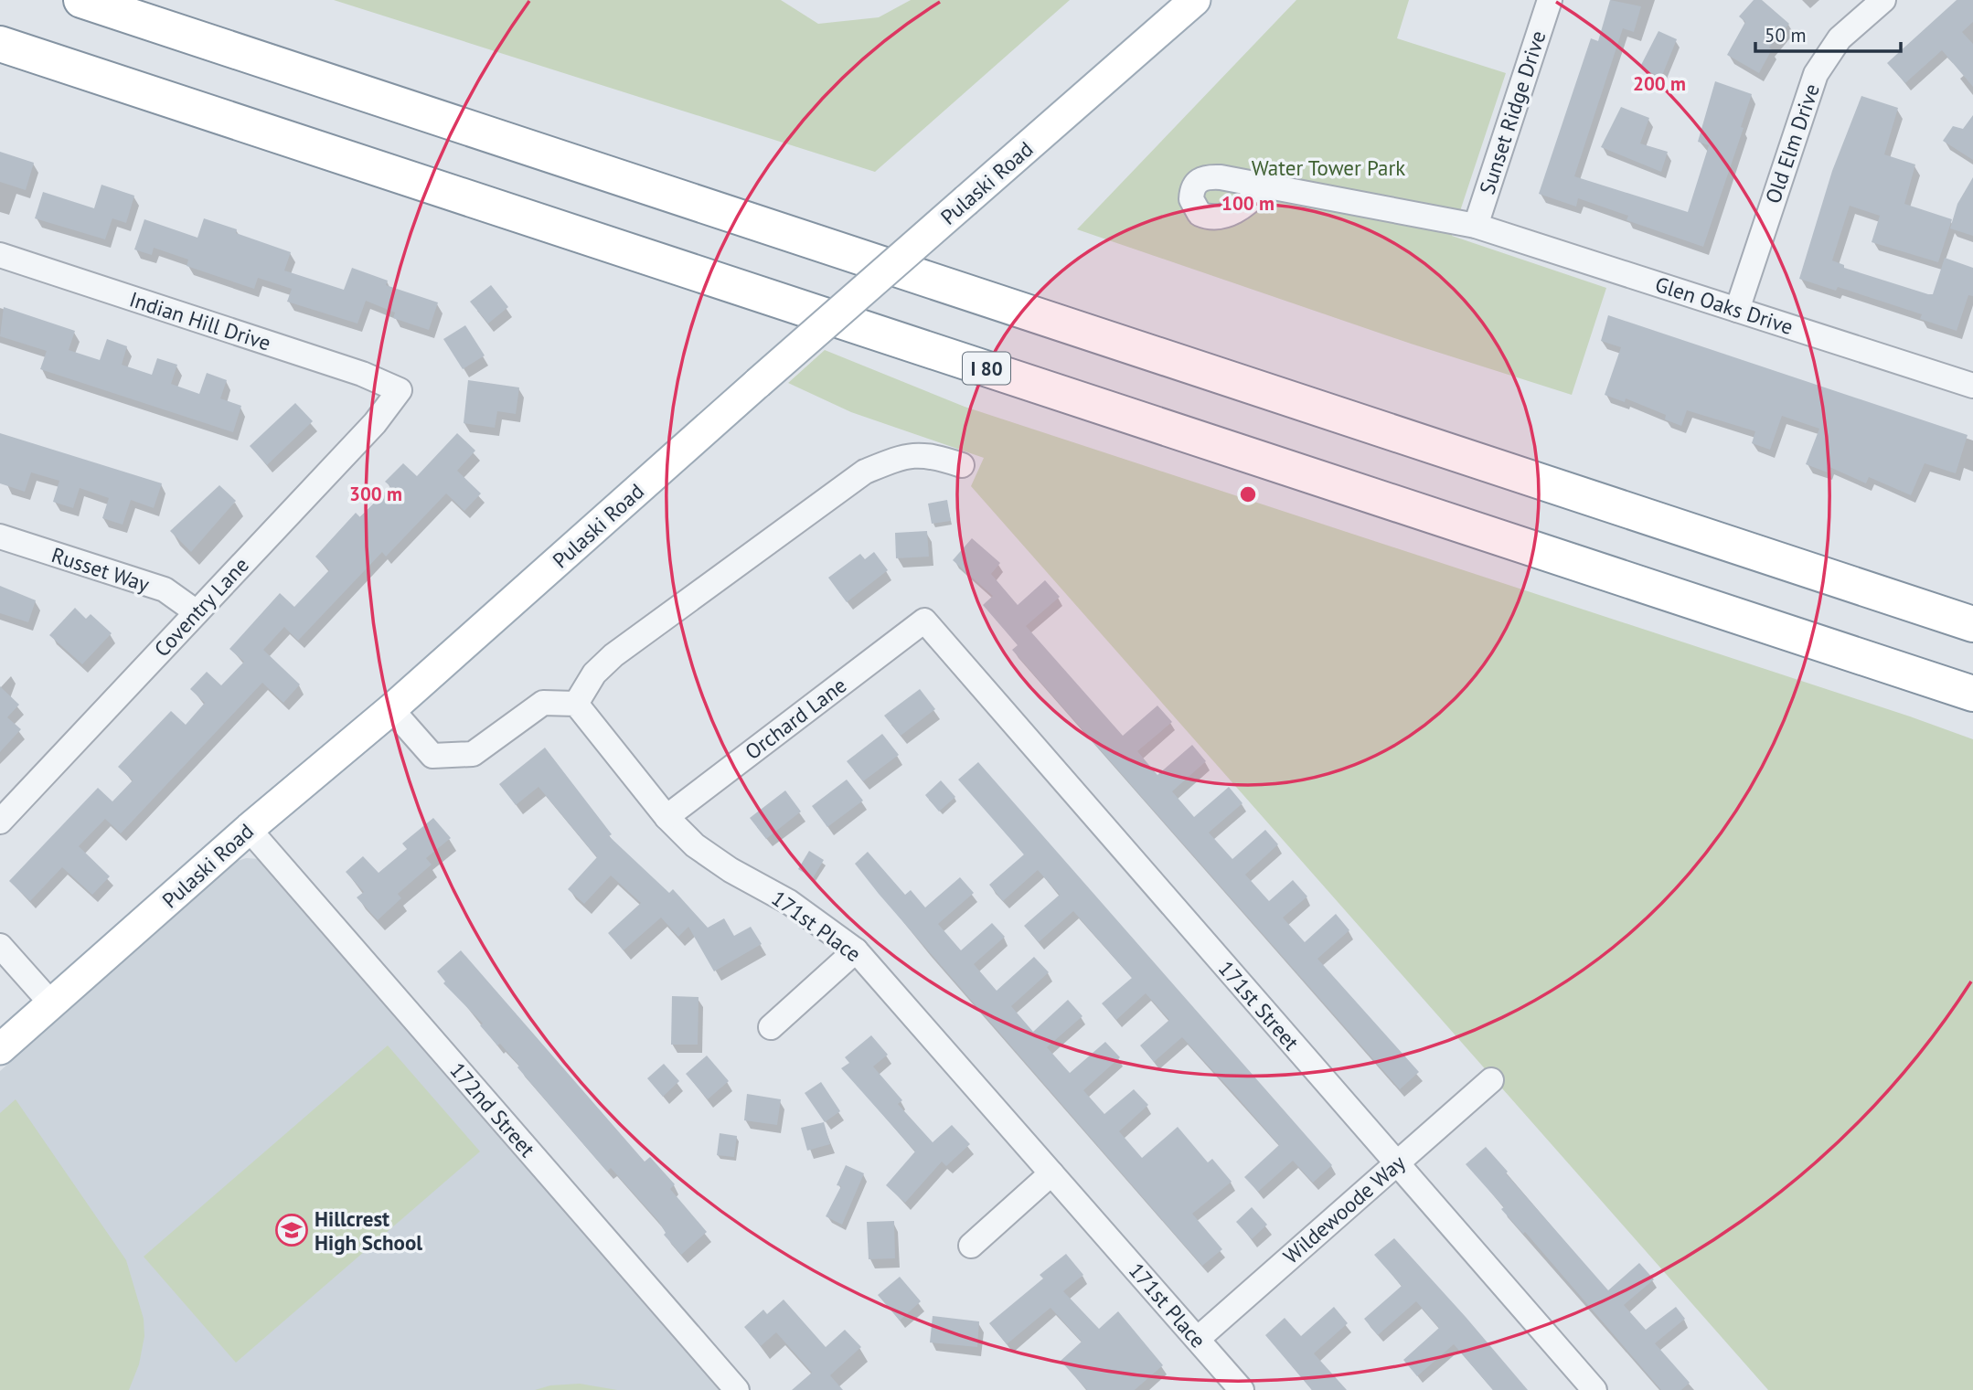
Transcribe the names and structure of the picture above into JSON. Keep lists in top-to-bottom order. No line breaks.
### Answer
{"streets":{"highway":["I 80"],"main road":["Pulaski Road"],"street":["Sunset Ridge Drive","Old Elm Drive","Glen Oaks Drive","Indian Hill Drive","Russet Way","Coventry Lane","Orchard Lane","171st Place","171st Street","172nd Street","Wildewoode Way"]},"crossings":[["Sunset Ridge Drive","Glen Oaks Drive"],["Old Elm Drive","Glen Oaks Drive"],["Pulaski Road","172nd Street"],["Indian Hill Drive","Coventry Lane"],["Russet Way","Coventry Lane"],["Orchard Lane","171st Place"],["Orchard Lane","171st Street"],["171st Place","Wildewoode Way"],["171st Street","Wildewoode Way"]],"parks":["Water Tower Park"],"places":{"school or university":["Hillcrest High School"]},"scale_bar":"50 m","rings":["200 m","100 m","300 m"]}
